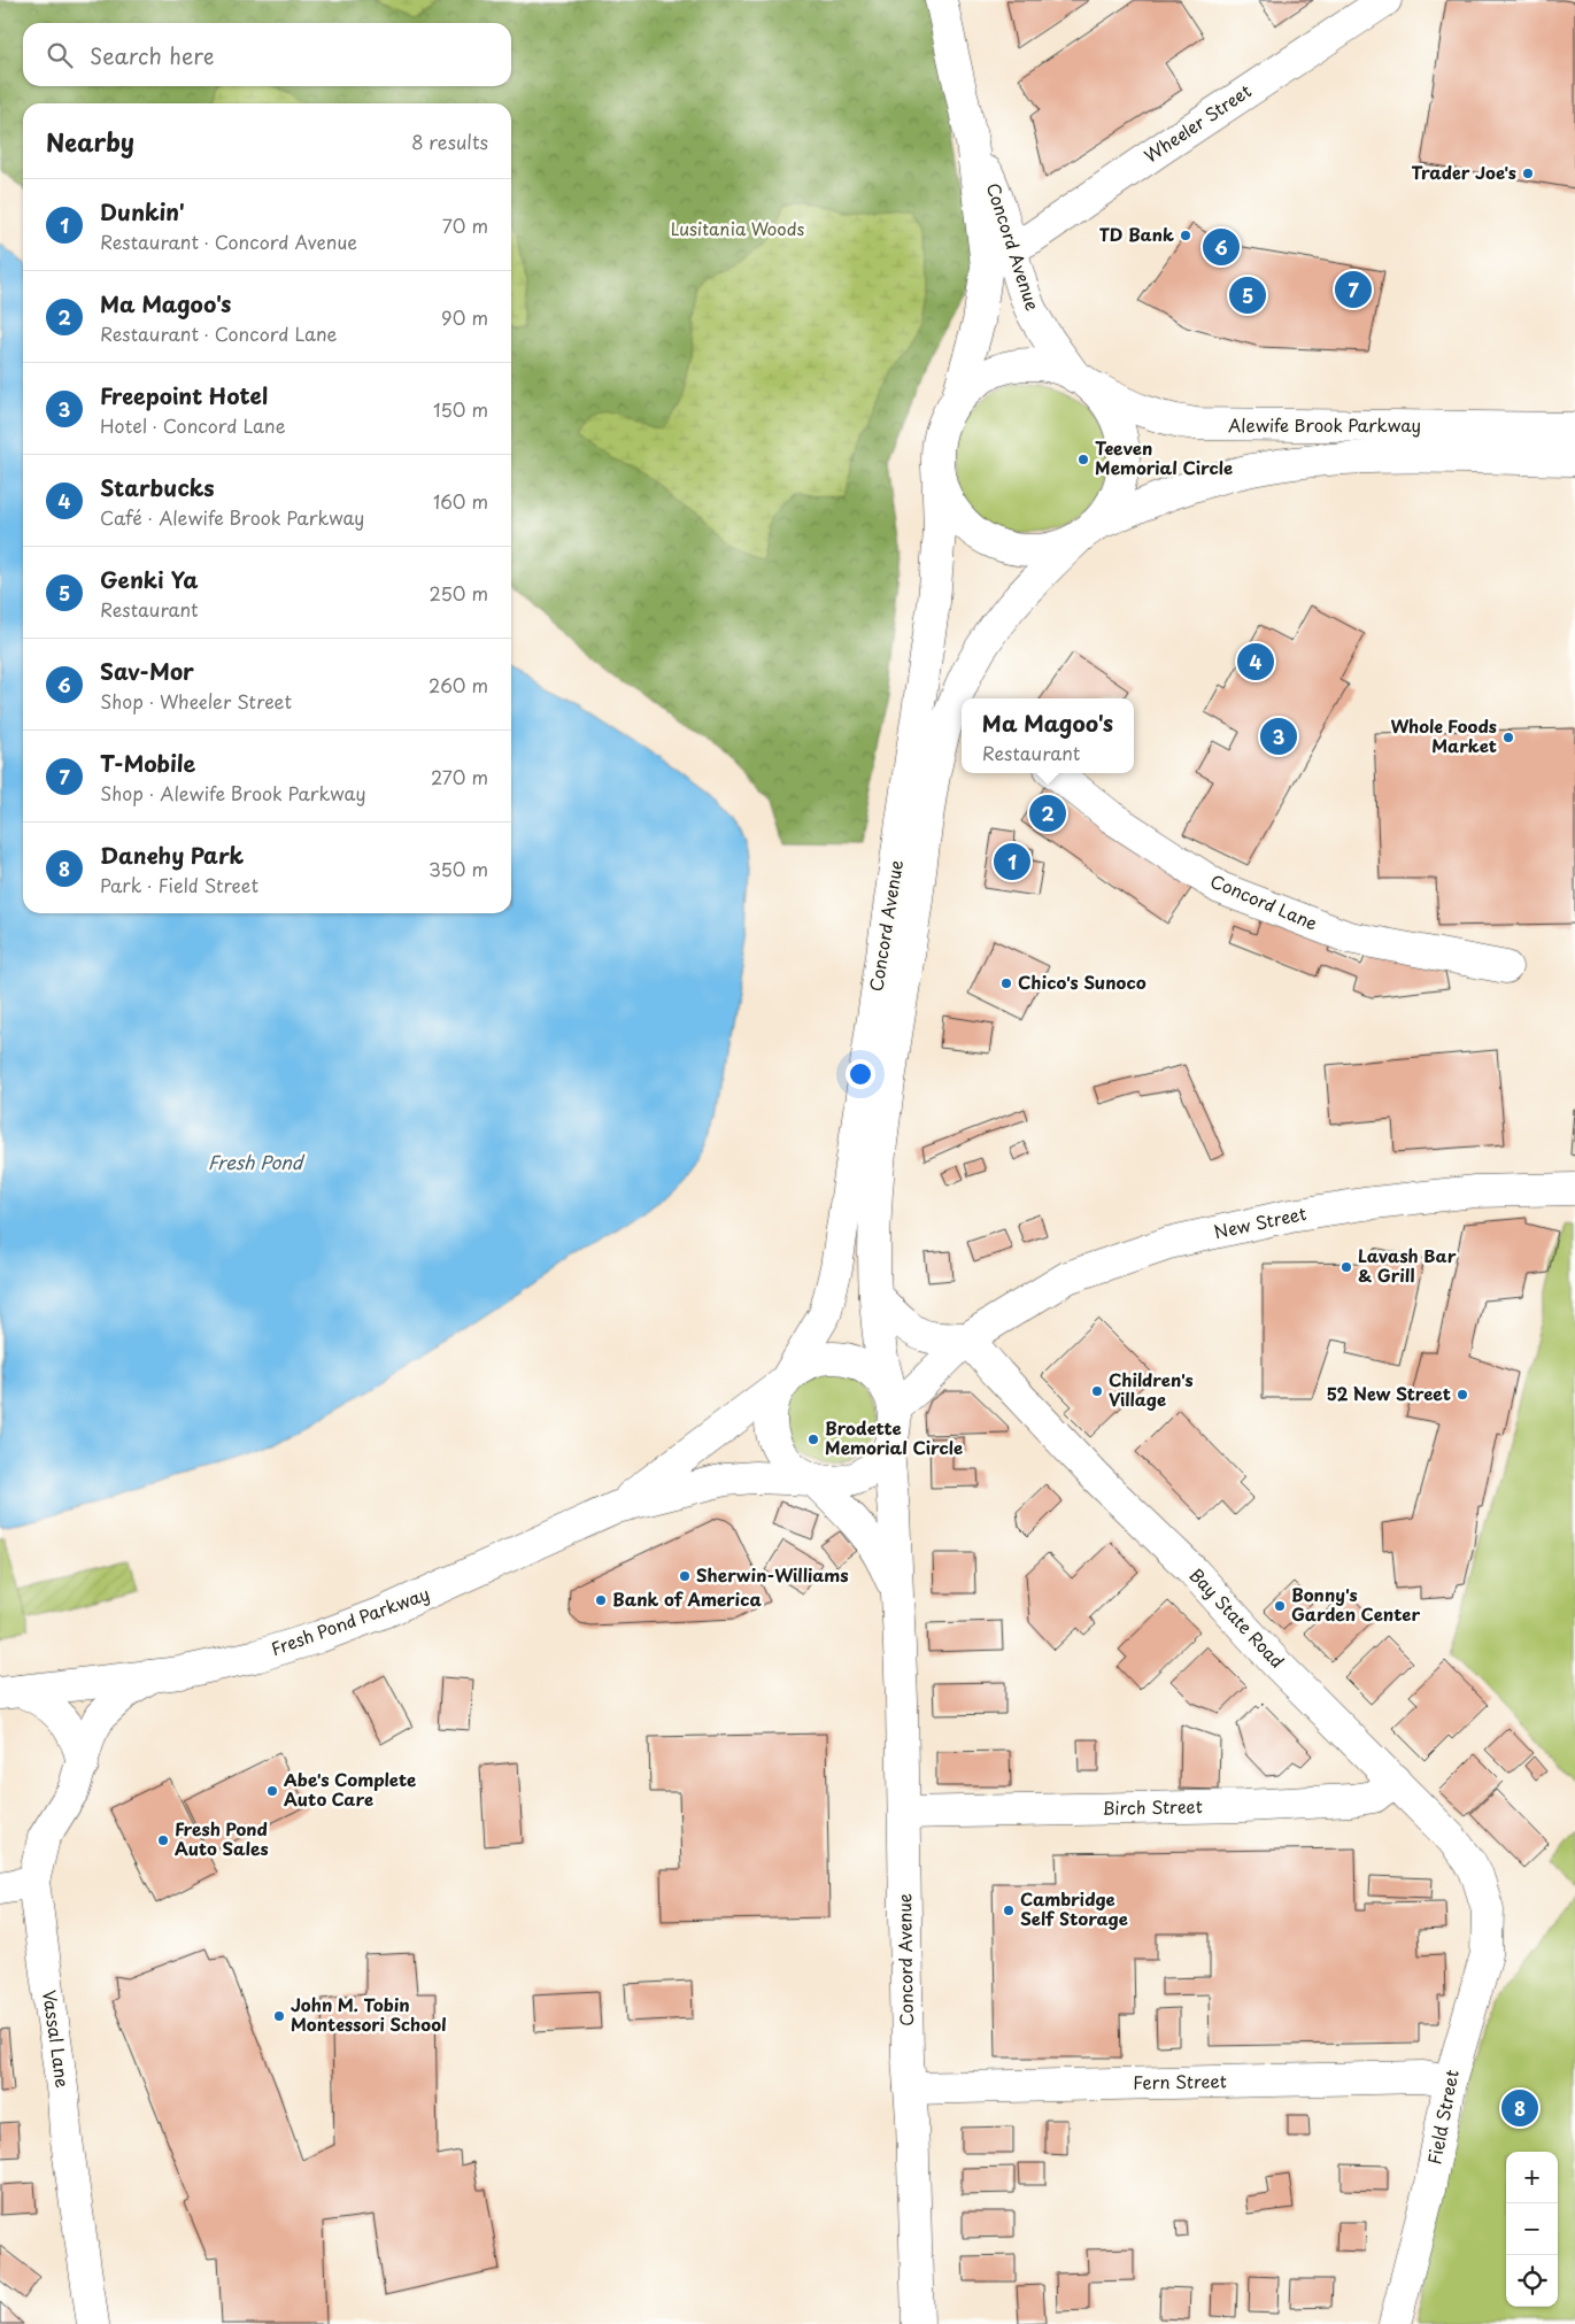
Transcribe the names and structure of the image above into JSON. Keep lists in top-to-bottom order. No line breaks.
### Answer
{"streets":{"main road":["Wheeler Street","Concord Avenue","Alewife Brook Parkway","Concord Lane","New Street","Bay State Road","Fresh Pond Parkway","Birch Street","Vassal Lane","Fern Street","Field Street"]},"crossings":[["Wheeler Street","Concord Avenue"],["Concord Avenue","Alewife Brook Parkway"],["Concord Avenue","New Street"],["Concord Avenue","Fresh Pond Parkway"],["Concord Avenue","Birch Street"],["Concord Avenue","Fern Street"],["New Street","Bay State Road"],["New Street","Fresh Pond Parkway"],["Bay State Road","Birch Street"],["Bay State Road","Field Street"],["Fresh Pond Parkway","Vassal Lane"],["Fern Street","Field Street"]],"water":["Fresh Pond"],"parks":["Lusitania Woods"],"places":["Trader Joe's","TD Bank","Teeven Memorial Circle","Whole Foods Market","Chico's Sunoco","Lavash Bar & Grill","Children's Village","52 New Street","Brodette Memorial Circle","Sherwin-Williams","Bank of America","Bonny's Garden Center","Abe's Complete Auto Care","Fresh Pond Auto Sales","Cambridge Self Storage","John M. Tobin Montessori School"],"page":{"search":"Search here","heading":["Nearby","8 results"],"list":[{"mark":"1","name":"Dunkin'","note":"Restaurant · Concord Avenue","value":"70 m"},{"mark":"2","name":"Ma Magoo's","note":"Restaurant · Concord Lane","value":"90 m"},{"mark":"3","name":"Freepoint Hotel","note":"Hotel · Concord Lane","value":"150 m"},{"mark":"4","name":"Starbucks","note":"Café · Alewife Brook Parkway","value":"160 m"},{"mark":"5","name":"Genki Ya","note":"Restaurant","value":"250 m"},{"mark":"6","name":"Sav-Mor","note":"Shop · Wheeler Street","value":"260 m"},{"mark":"7","name":"T-Mobile","note":"Shop · Alewife Brook Parkway","value":"270 m"},{"mark":"8","name":"Danehy Park","note":"Park · Field Street","value":"350 m"}],"pins":["6","7","5","4","3","2","1","8"],"popup":["Ma Magoo's","Restaurant"],"map_buttons":["+","−"]}}
